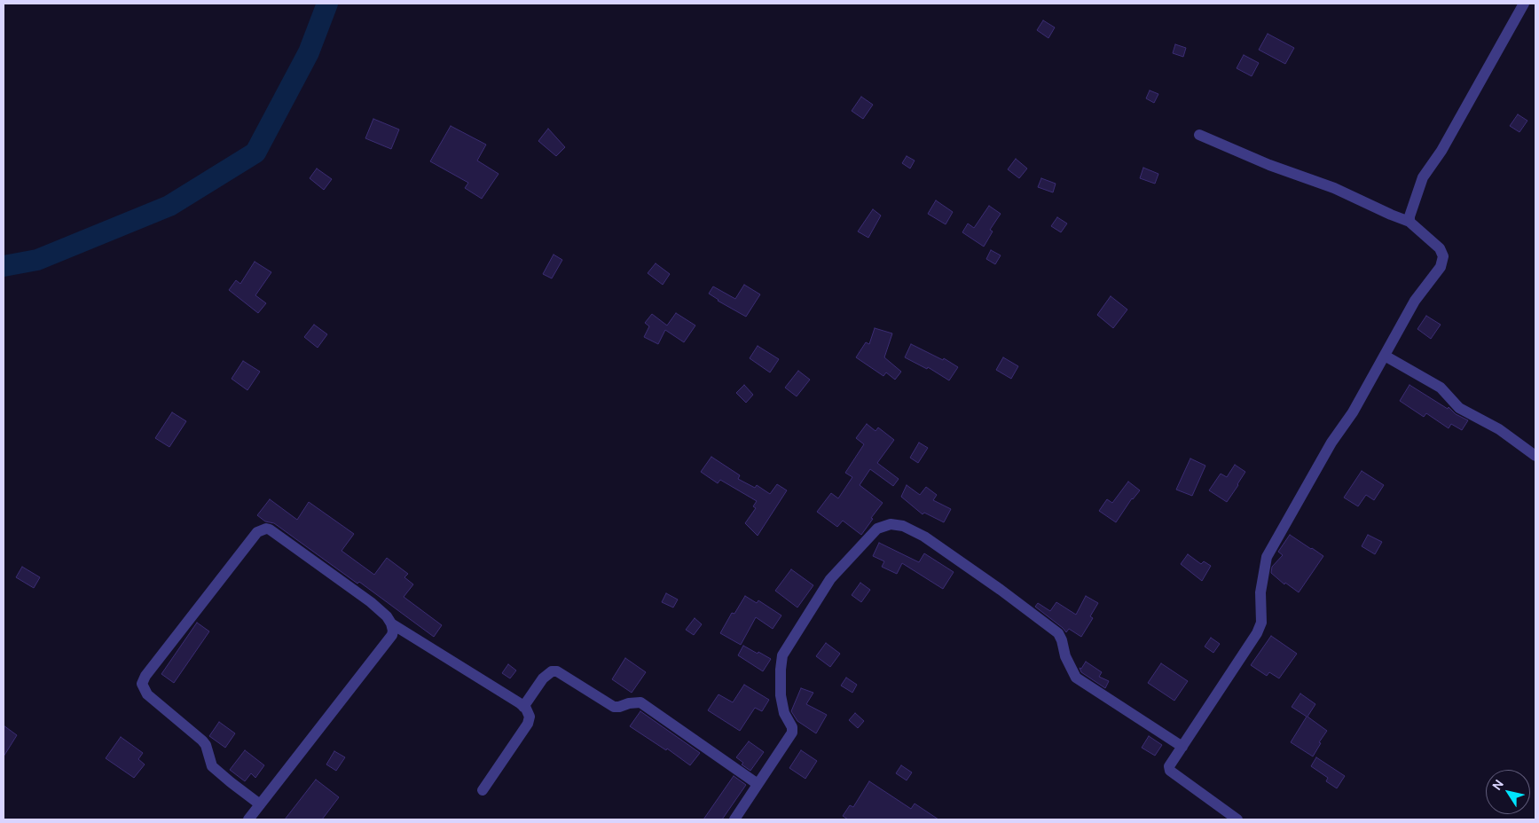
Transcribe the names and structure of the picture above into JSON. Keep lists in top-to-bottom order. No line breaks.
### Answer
{"north":"top left"}
